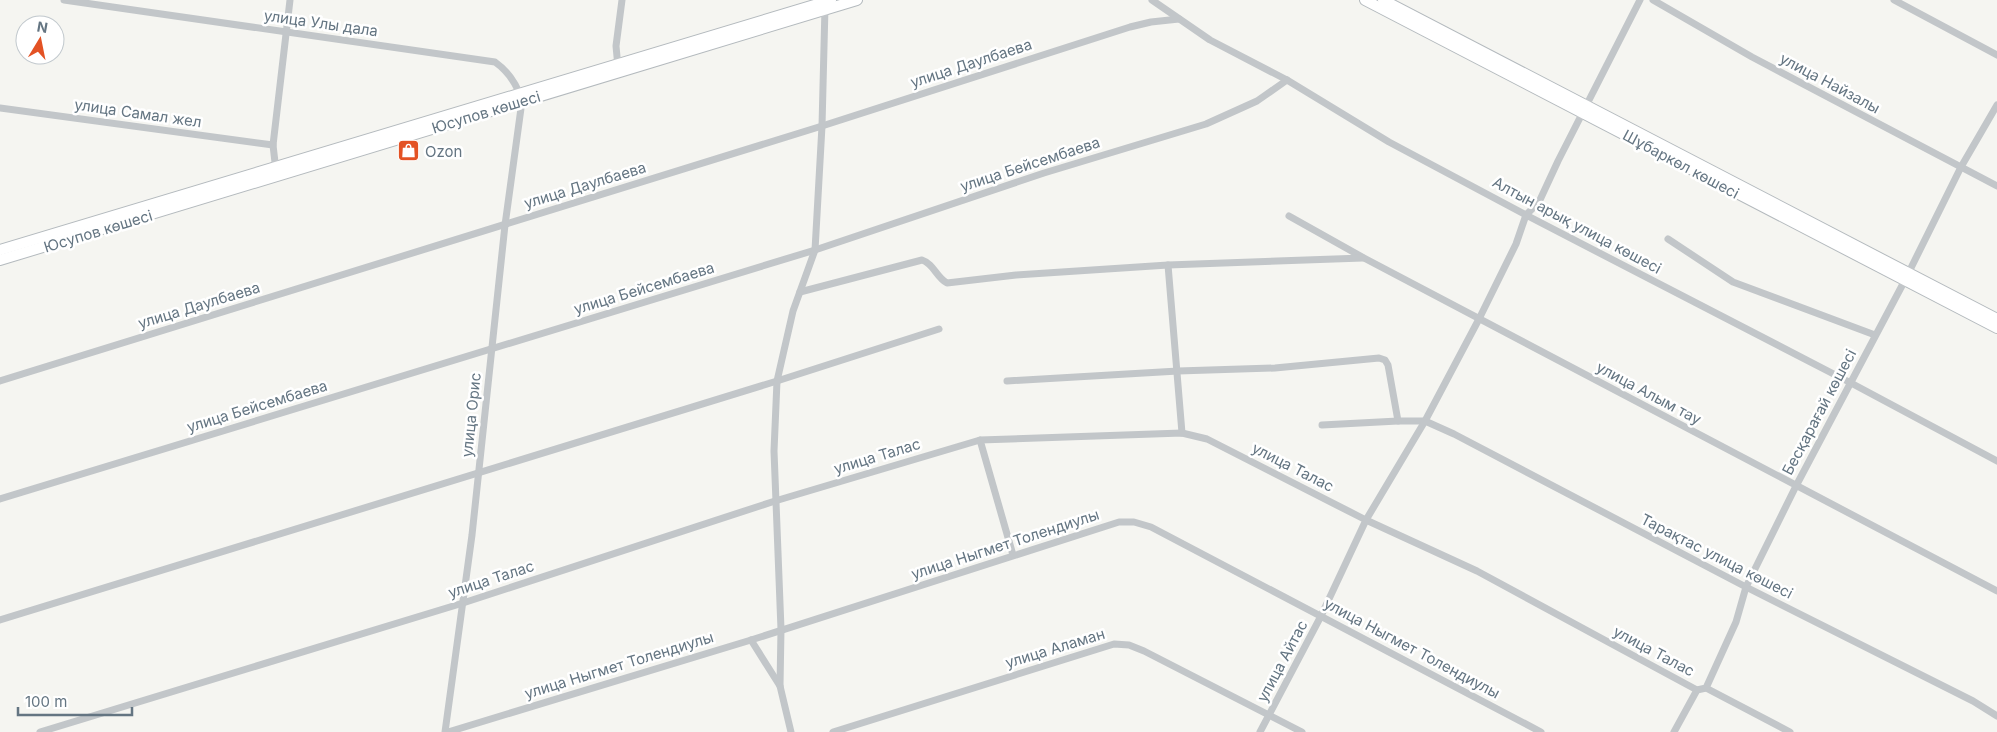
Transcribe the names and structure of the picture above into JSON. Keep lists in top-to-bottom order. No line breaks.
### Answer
{"streets":{"street":["улица Улы дала","улица Даулбаева","улица Найзалы","Юсупов көшесі","улица Самал жел","улица Бейсембаева","Шұбаркөл көшесі","Алтын арық улица көшесі","улица Алым тау","Бесқарағай көшесі","улица Орис","улица Талас","улица Ныгмет Толендиулы","Тарақтас улица көшесі","улица Аламан","улица Айтас"]},"crossings":[["улица Улы дала","Юсупов көшесі"],["улица Улы дала","улица Орис"],["улица Даулбаева","Алтын арық улица көшесі"],["улица Даулбаева","улица Орис"],["улица Найзалы","Бесқарағай көшесі"],["Юсупов көшесі","улица Орис"],["улица Бейсембаева","Алтын арық улица көшесі"],["улица Бейсембаева","улица Орис"],["Шұбаркөл көшесі","Бесқарағай көшесі"],["Алтын арық улица көшесі","Бесқарағай көшесі"],["Алтын арық улица көшесі","улица Айтас"],["улица Алым тау","Бесқарағай көшесі"],["улица Алым тау","улица Айтас"],["Бесқарағай көшесі","Тарақтас улица көшесі"],["улица Орис","улица Талас"],["улица Орис","улица Ныгмет Толендиулы"],["улица Талас","улица Айтас"],["улица Ныгмет Толендиулы","улица Айтас"],["Тарақтас улица көшесі","улица Айтас"],["улица Аламан","улица Айтас"]],"places":{"shop":["Ozon"]},"scale_bar":"100 m","north":"top"}
